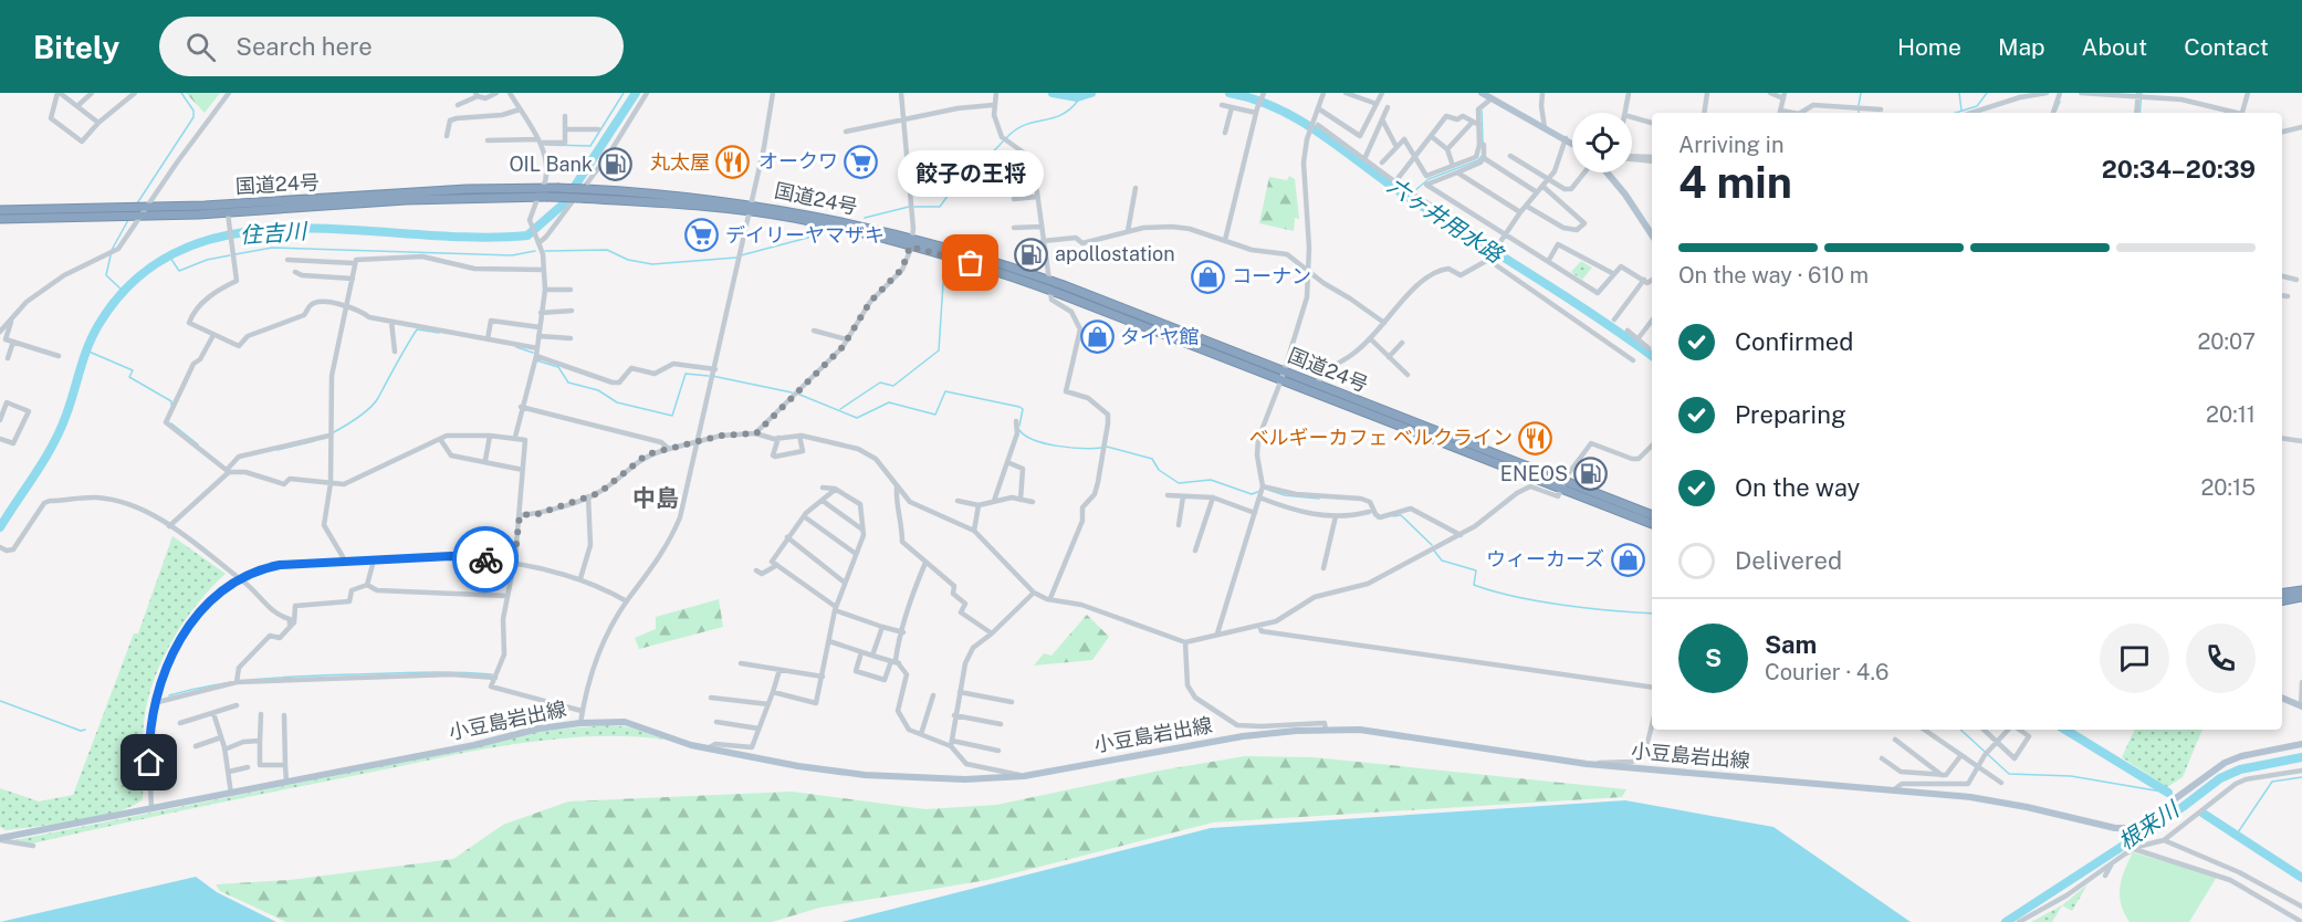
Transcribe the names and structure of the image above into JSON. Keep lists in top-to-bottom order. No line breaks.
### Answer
{"streets":{"highway":["国道24号"],"main road":["小豆島岩出線"]},"districts":["中島"],"water":["六ヶ井用水路","住吉川","根来川"],"places":{"supermarket":["オークワ","デイリーヤマザキ"],"restaurant":["丸太屋","ベルギーカフェ ベルクライン"],"fuel station":["OIL Bank","apollostation","ENEOS"],"other":["餃子の王将"],"shop":["コーナン","タイヤ館","ウィーカーズ"]},"page":{"header":"Bitely","search":"Search here","nav":["Home","Map","About","Contact"],"heading":["4 min","Arriving in","20:34–20:39"],"panel":["Sam","Courier · 4.6"],"bubble":"餃子の王将","bar":"On the way · 610 m","list":[["Confirmed","20:07"],["Preparing","20:11"],["On the way","20:15"],"Delivered"],"round":"S"}}
